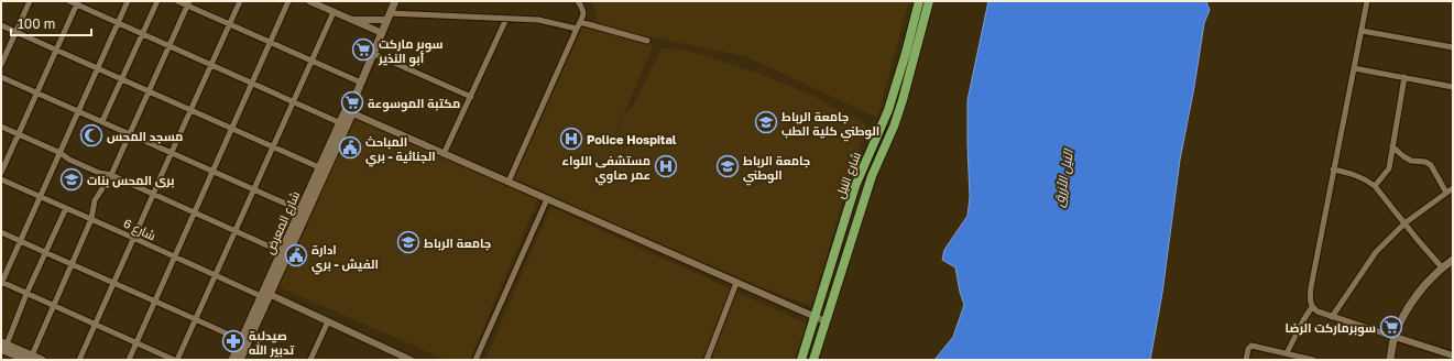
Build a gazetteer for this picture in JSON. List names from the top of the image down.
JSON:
{
  "streets": {
    "main road": ["شارع النيل", "شارع المعرض"],
    "street": ["شارع 6"]
  },
  "crossings": [
    ["شارع المعرض", "شارع 6"]
  ],
  "water": ["النيل الأزرق"],
  "places": {
    "supermarket": ["سوبر ماركت أبو النذير", "مكتبة الموسوعة", "سوبرماركت الرضا"],
    "school or university": [
      "جامعة الرباط الوطني كلية الطب",
      "جامعة الرباط الوطني",
      "برى المحس بنات",
      "جامعة الرباط"
    ],
    "mosque": ["مسجد المحس"],
    "hospital": ["Police Hospital", "مستشفى اللواء عمر صاوي"],
    "public building": ["المباحث الجنائية - بري", "ادارة الفيش - بري"],
    "pharmacy": ["صيدلية تدبير الله"]
  },
  "scale_bar": "100 m"
}
